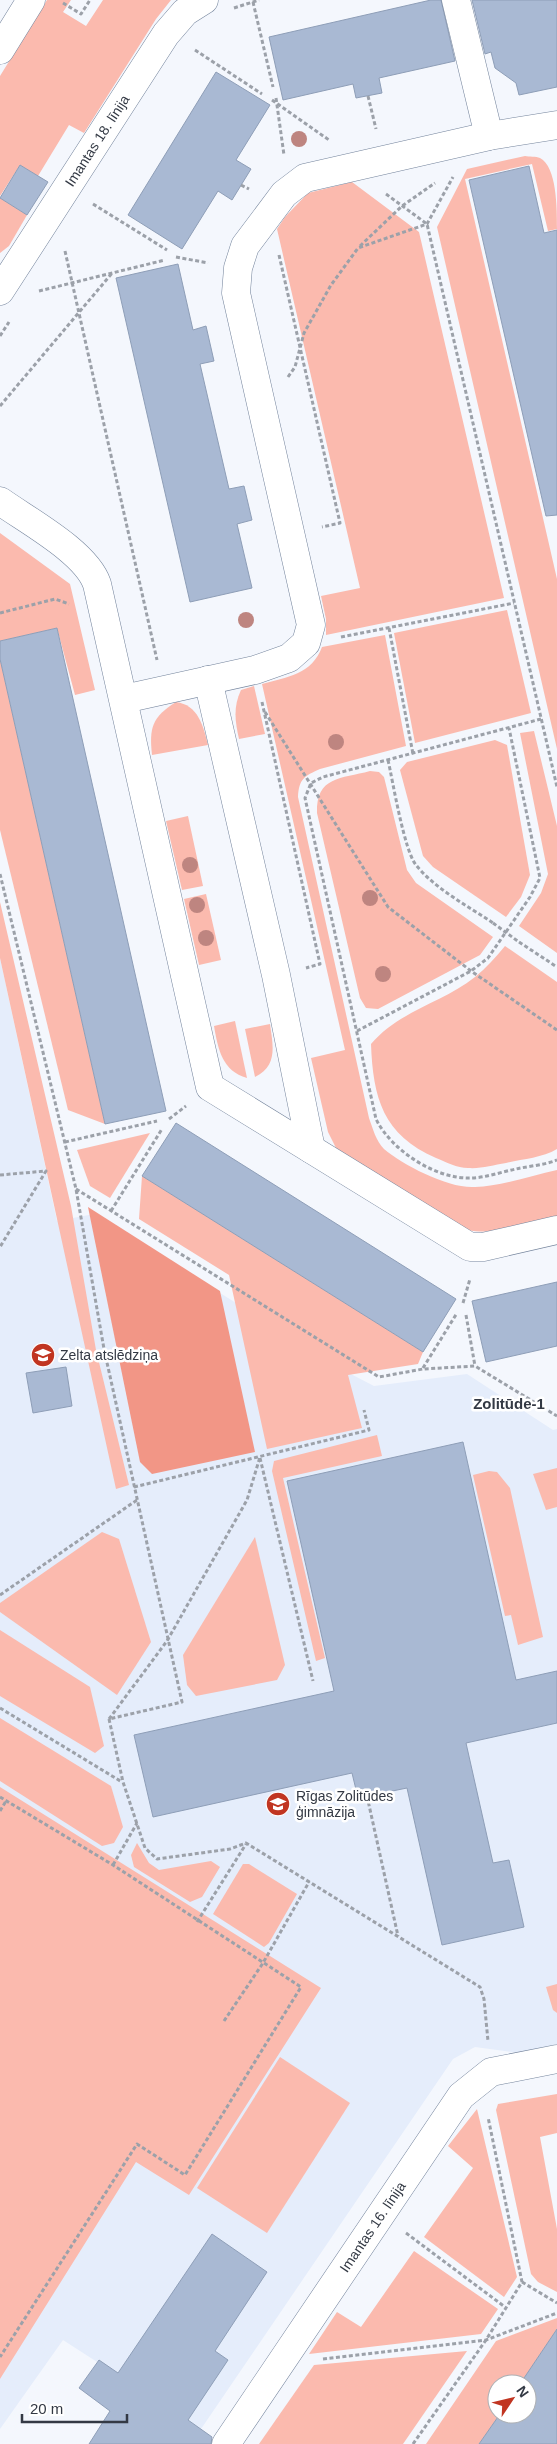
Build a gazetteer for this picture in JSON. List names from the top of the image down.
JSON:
{
  "streets": {
    "street": ["Imantas 18. līnija", "Imantas 16. līnija"]
  },
  "districts": ["Zolitūde-1"],
  "places": {
    "school or university": ["Zelta atslēdziņa", "Rīgas Zolitūdes ģimnāzija"]
  },
  "scale_bar": "20 m",
  "north": "top right"
}
